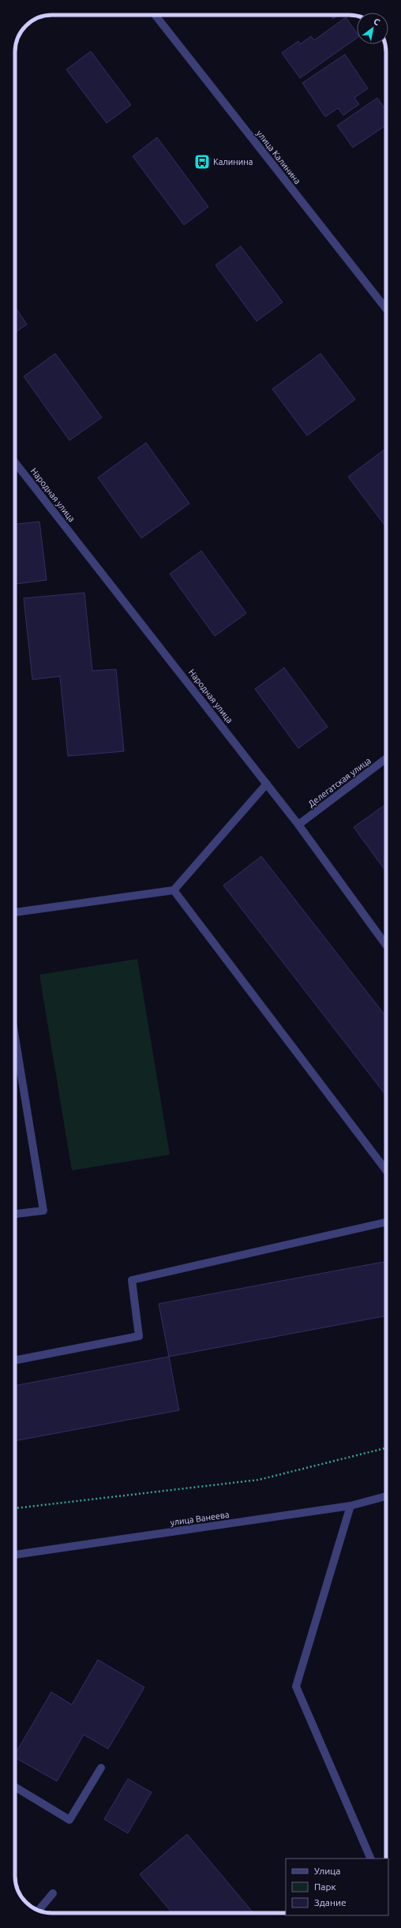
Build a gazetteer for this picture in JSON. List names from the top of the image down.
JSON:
{
  "streets": {
    "street": [
      "улица Калинина",
      "Народная улица",
      "Делегатская улица",
      "улица Ванеева"
    ]
  },
  "crossings": [
    ["Народная улица", "Делегатская улица"]
  ],
  "places": {
    "bus stop": ["Калинина"]
  },
  "legend": ["Улица", "Парк", "Здание"],
  "north": "top right"
}
